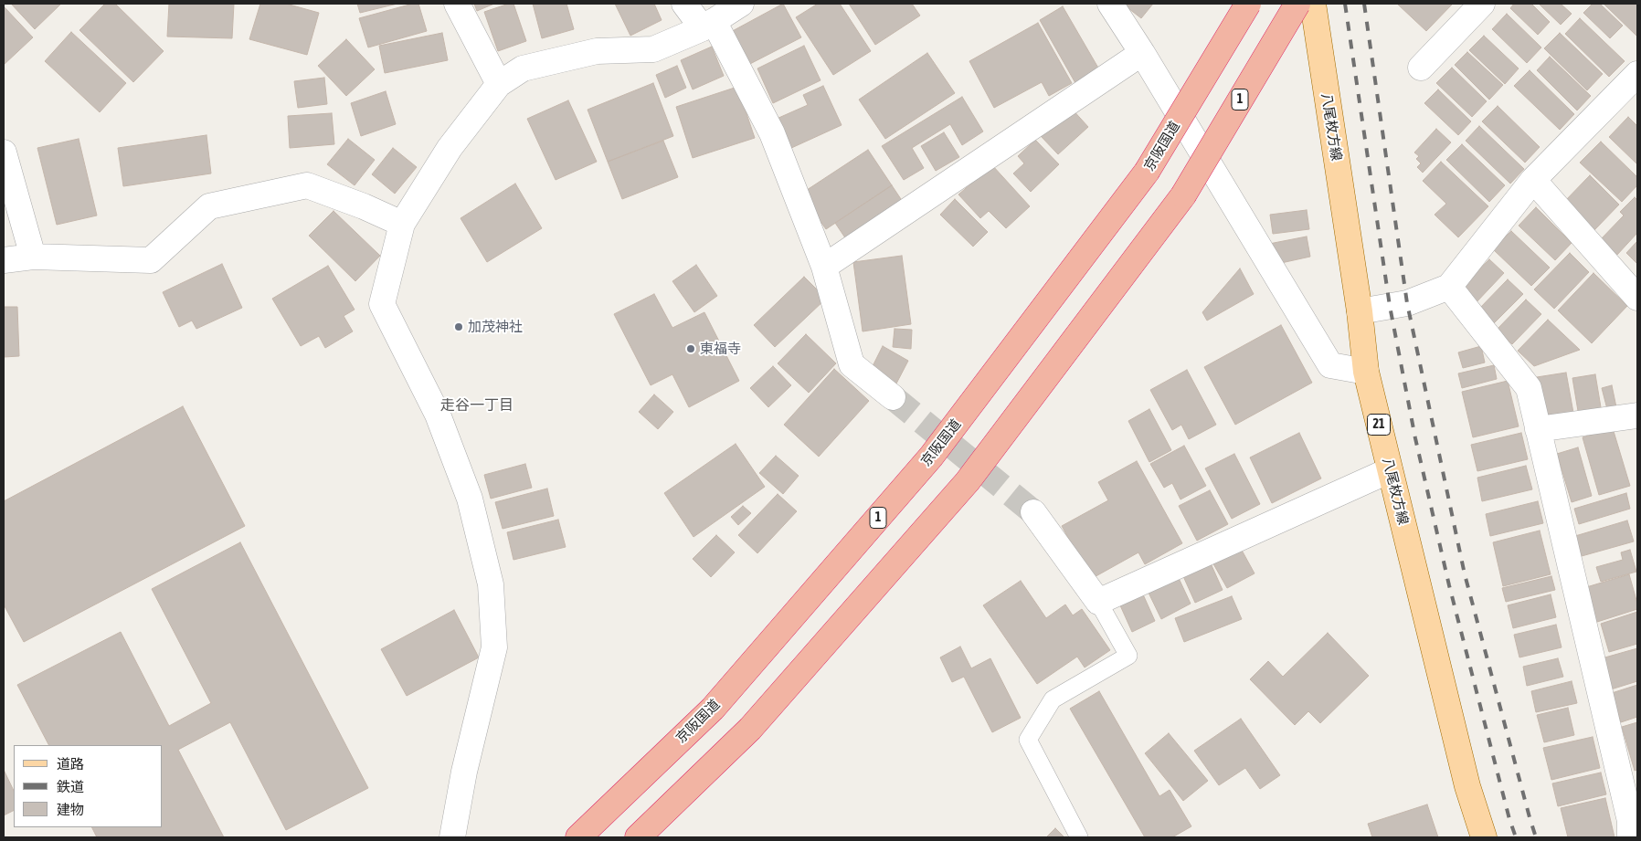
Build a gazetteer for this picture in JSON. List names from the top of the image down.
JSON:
{
  "streets": {
    "highway": ["1", "京阪国道"],
    "main road": ["八尾枚方線", "21"]
  },
  "districts": ["走谷一丁目"],
  "places": ["加茂神社", "東福寺"],
  "legend": ["道路", "鉄道", "建物"]
}
